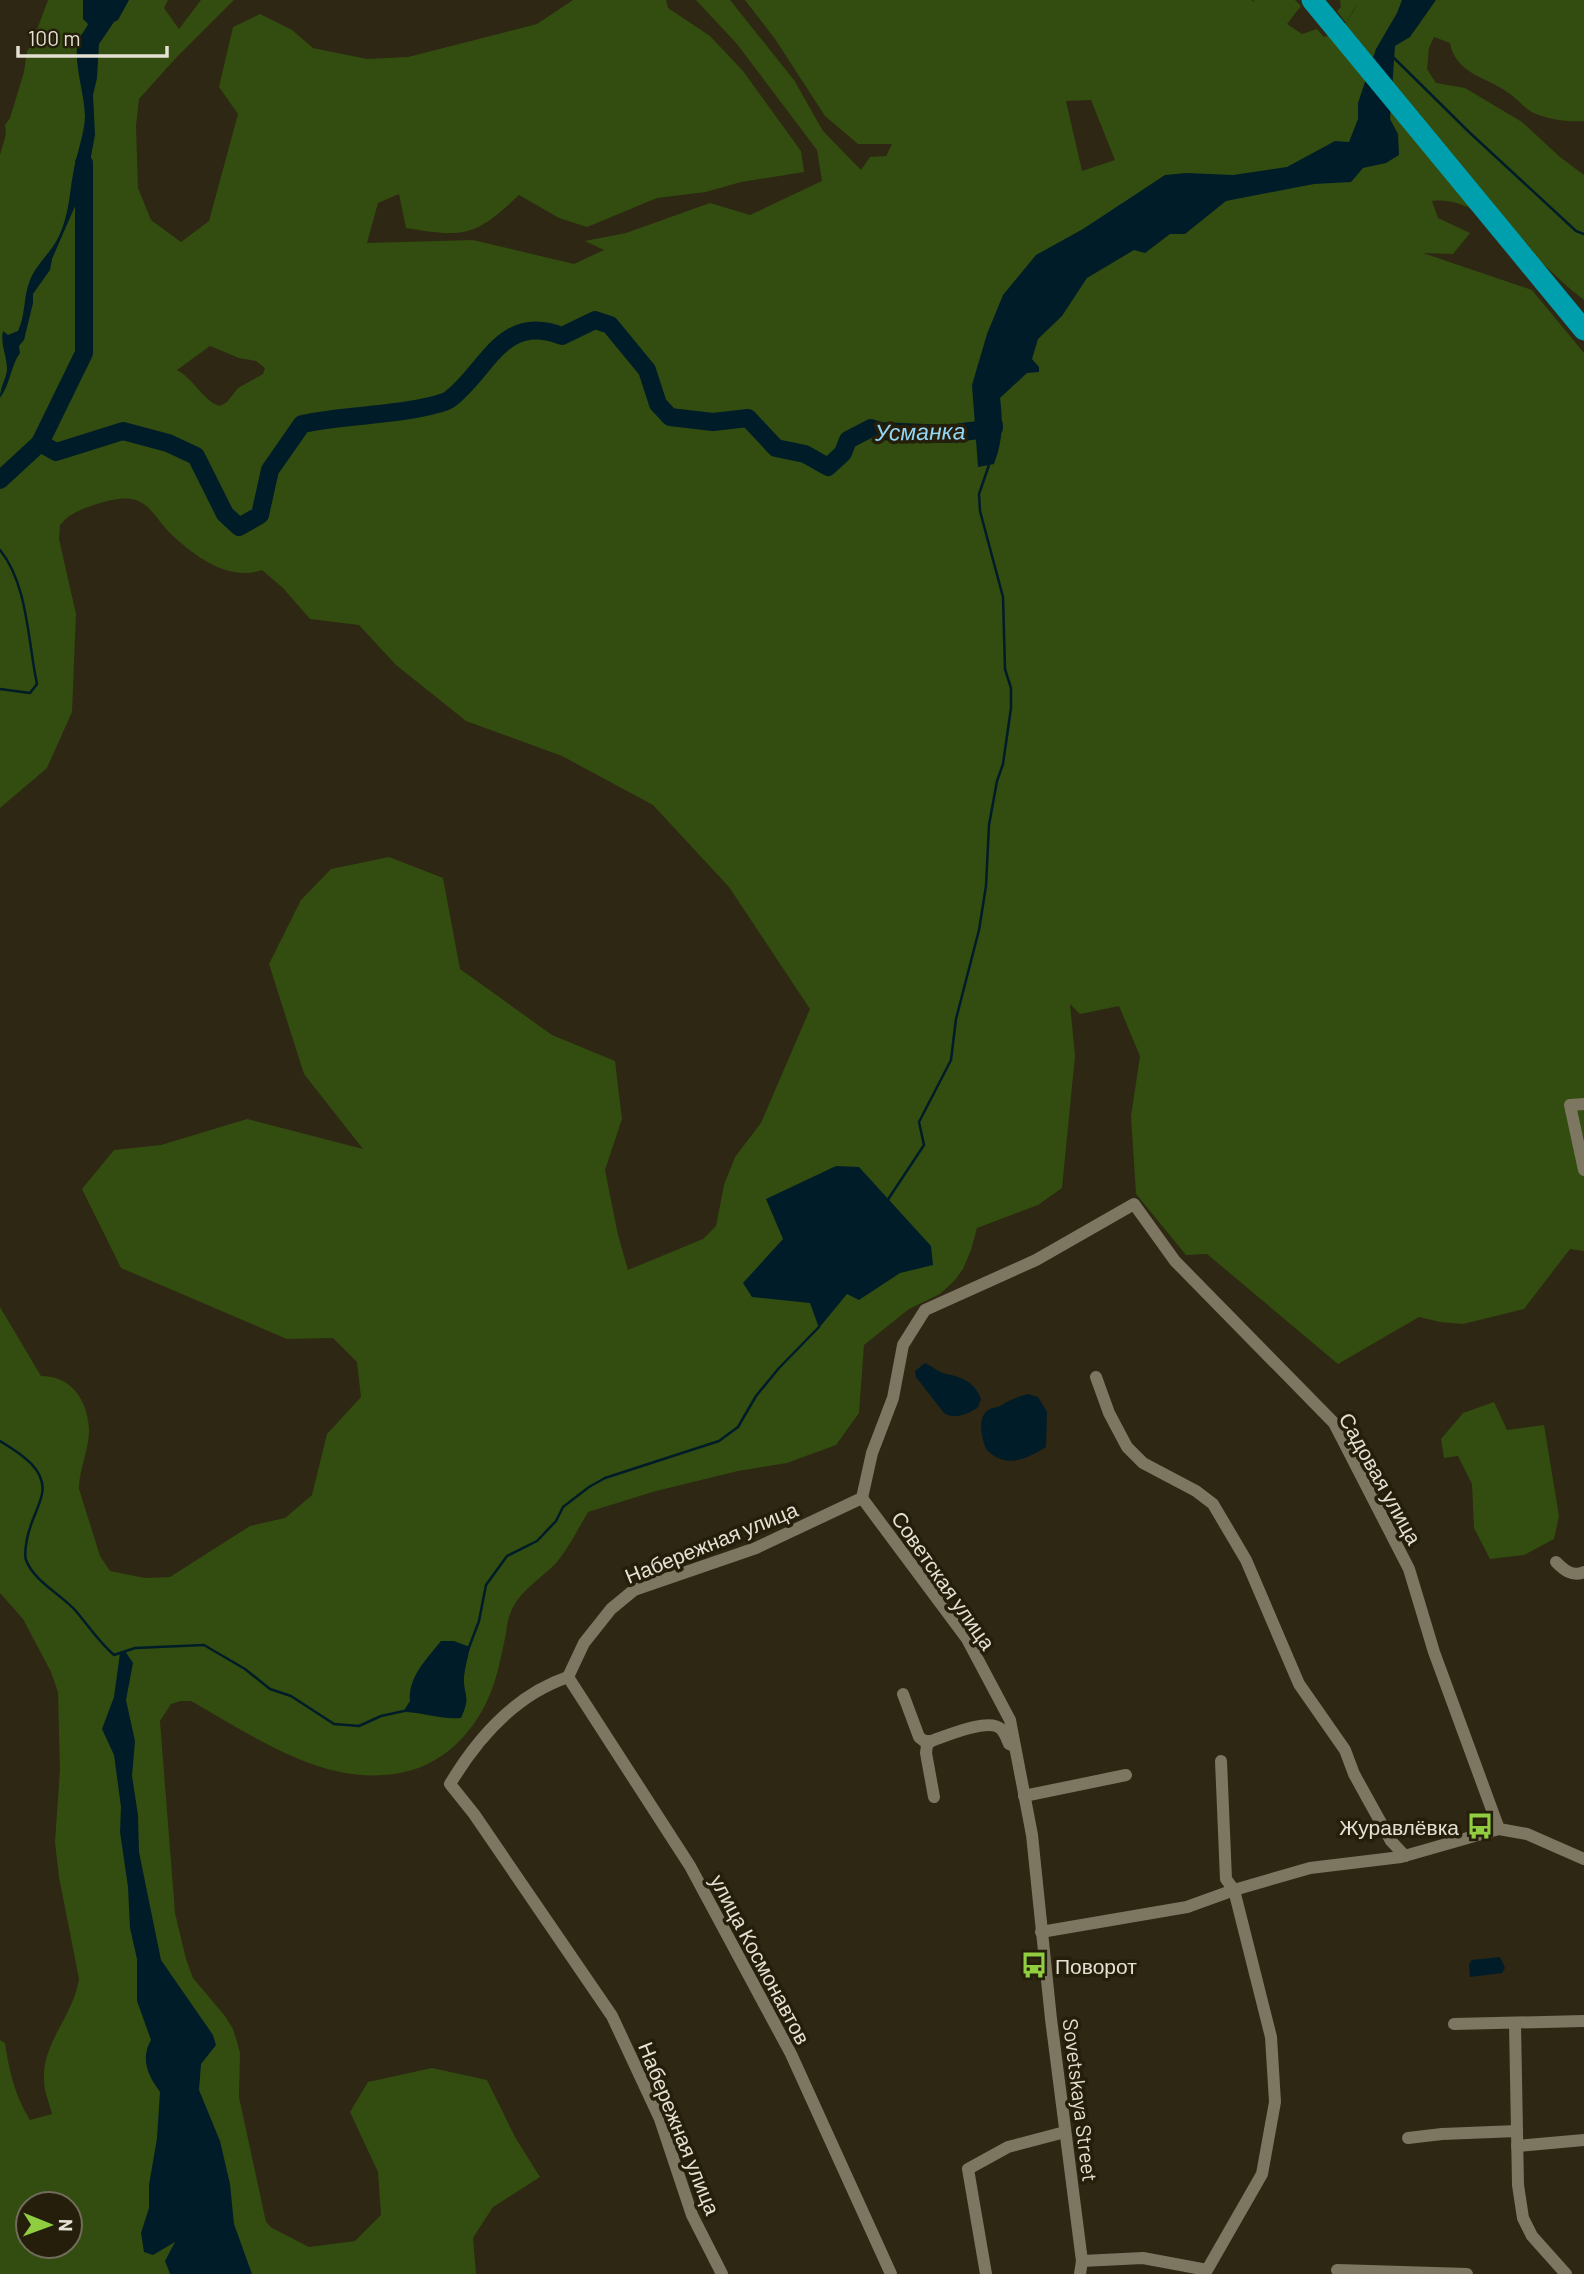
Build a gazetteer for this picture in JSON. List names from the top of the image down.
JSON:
{
  "streets": {
    "street": [
      "Садовая улица",
      "Набережная улица",
      "Советская улица",
      "улица Космонавтов",
      "Sovetskaya Street"
    ]
  },
  "crossings": [
    ["Садовая улица", "Набережная улица"],
    ["Садовая улица", "Советская улица"],
    ["Набережная улица", "Советская улица"],
    ["Набережная улица", "улица Космонавтов"],
    ["Советская улица", "Sovetskaya Street"]
  ],
  "water": ["Усманка"],
  "places": {
    "bus stop": ["Журавлёвка", "Поворот"]
  },
  "scale_bar": "100 m",
  "north": "right"
}
